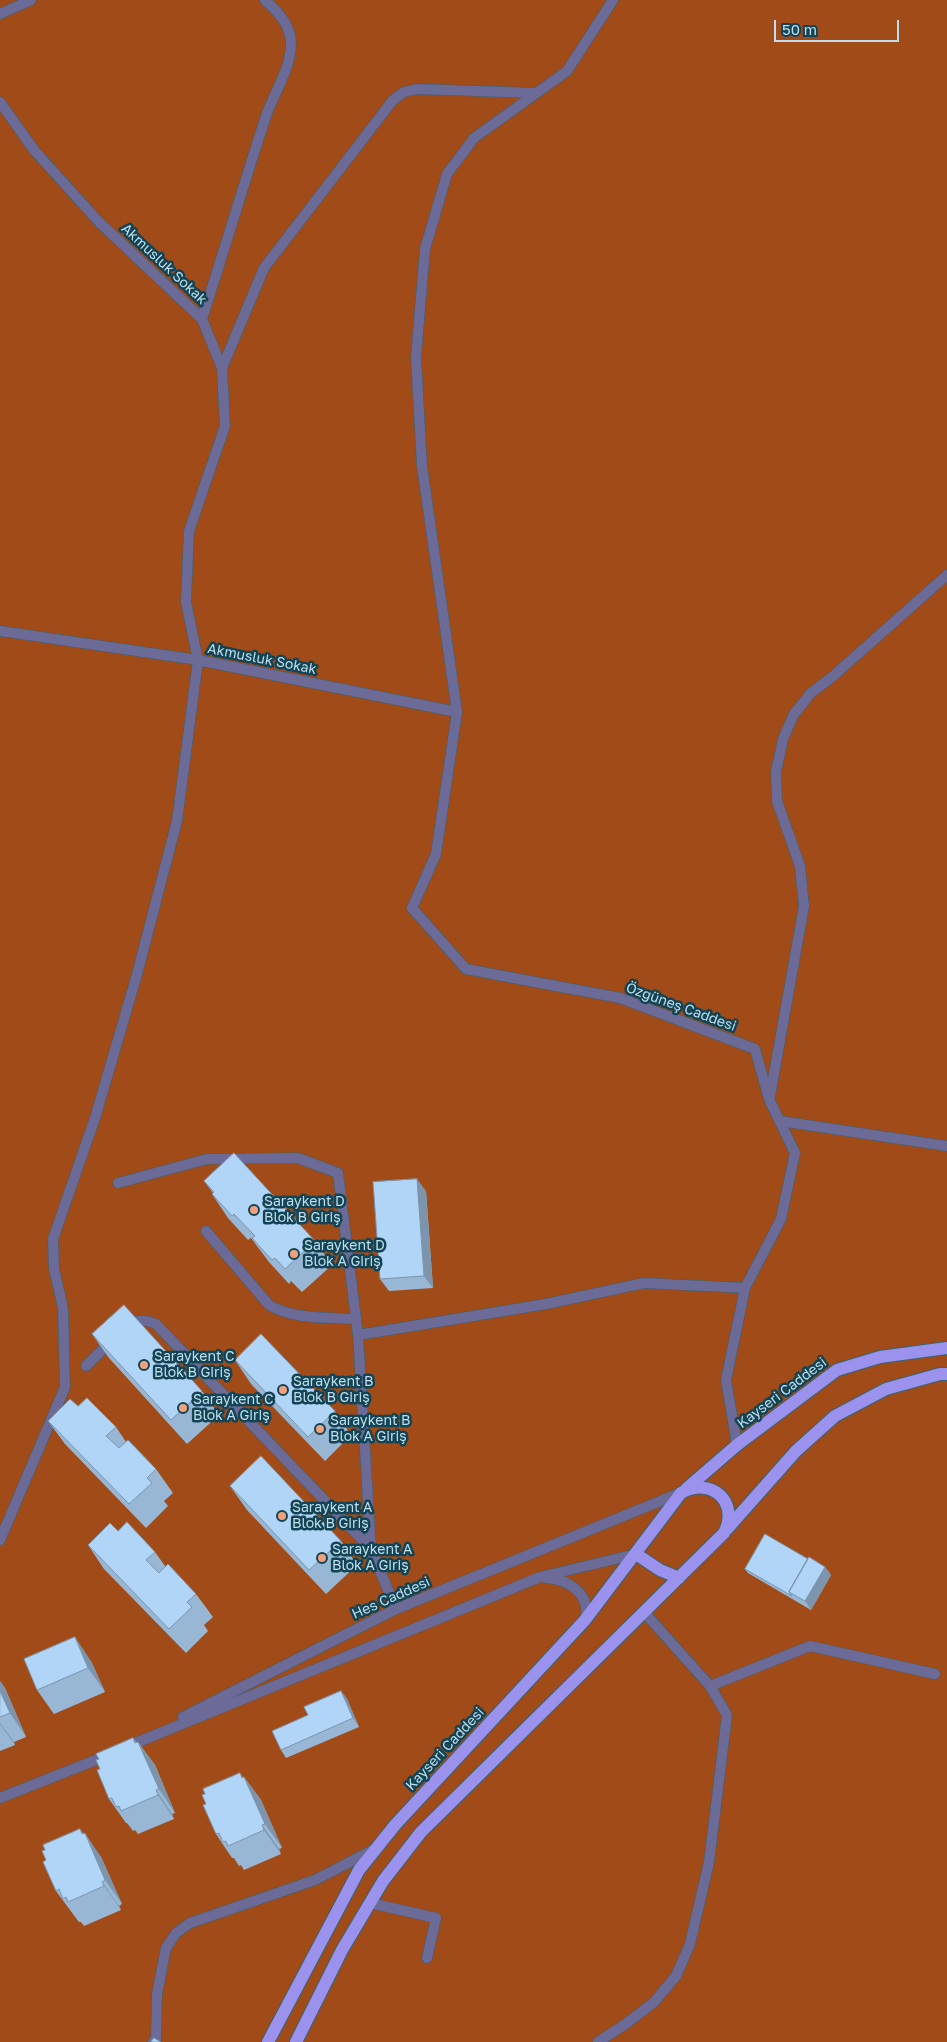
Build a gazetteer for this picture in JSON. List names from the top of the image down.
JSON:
{
  "streets": {
    "main road": ["Kayseri Caddesi"],
    "street": ["Akmusluk Sokak", "Özgüneş Caddesi", "Hes Caddesi"]
  },
  "crossings": [
    ["Akmusluk Sokak", "Özgüneş Caddesi"],
    ["Özgüneş Caddesi", "Kayseri Caddesi"],
    ["Kayseri Caddesi", "Hes Caddesi"]
  ],
  "places": [
    "Saraykent D Blok B Giriş",
    "Saraykent D Blok A Giriş",
    "Saraykent C Blok B Giriş",
    "Saraykent B Blok B Giriş",
    "Saraykent C Blok A Giriş",
    "Saraykent B Blok A Giriş",
    "Saraykent A Blok B Giriş",
    "Saraykent A Blok A Giriş"
  ],
  "scale_bar": "50 m"
}
